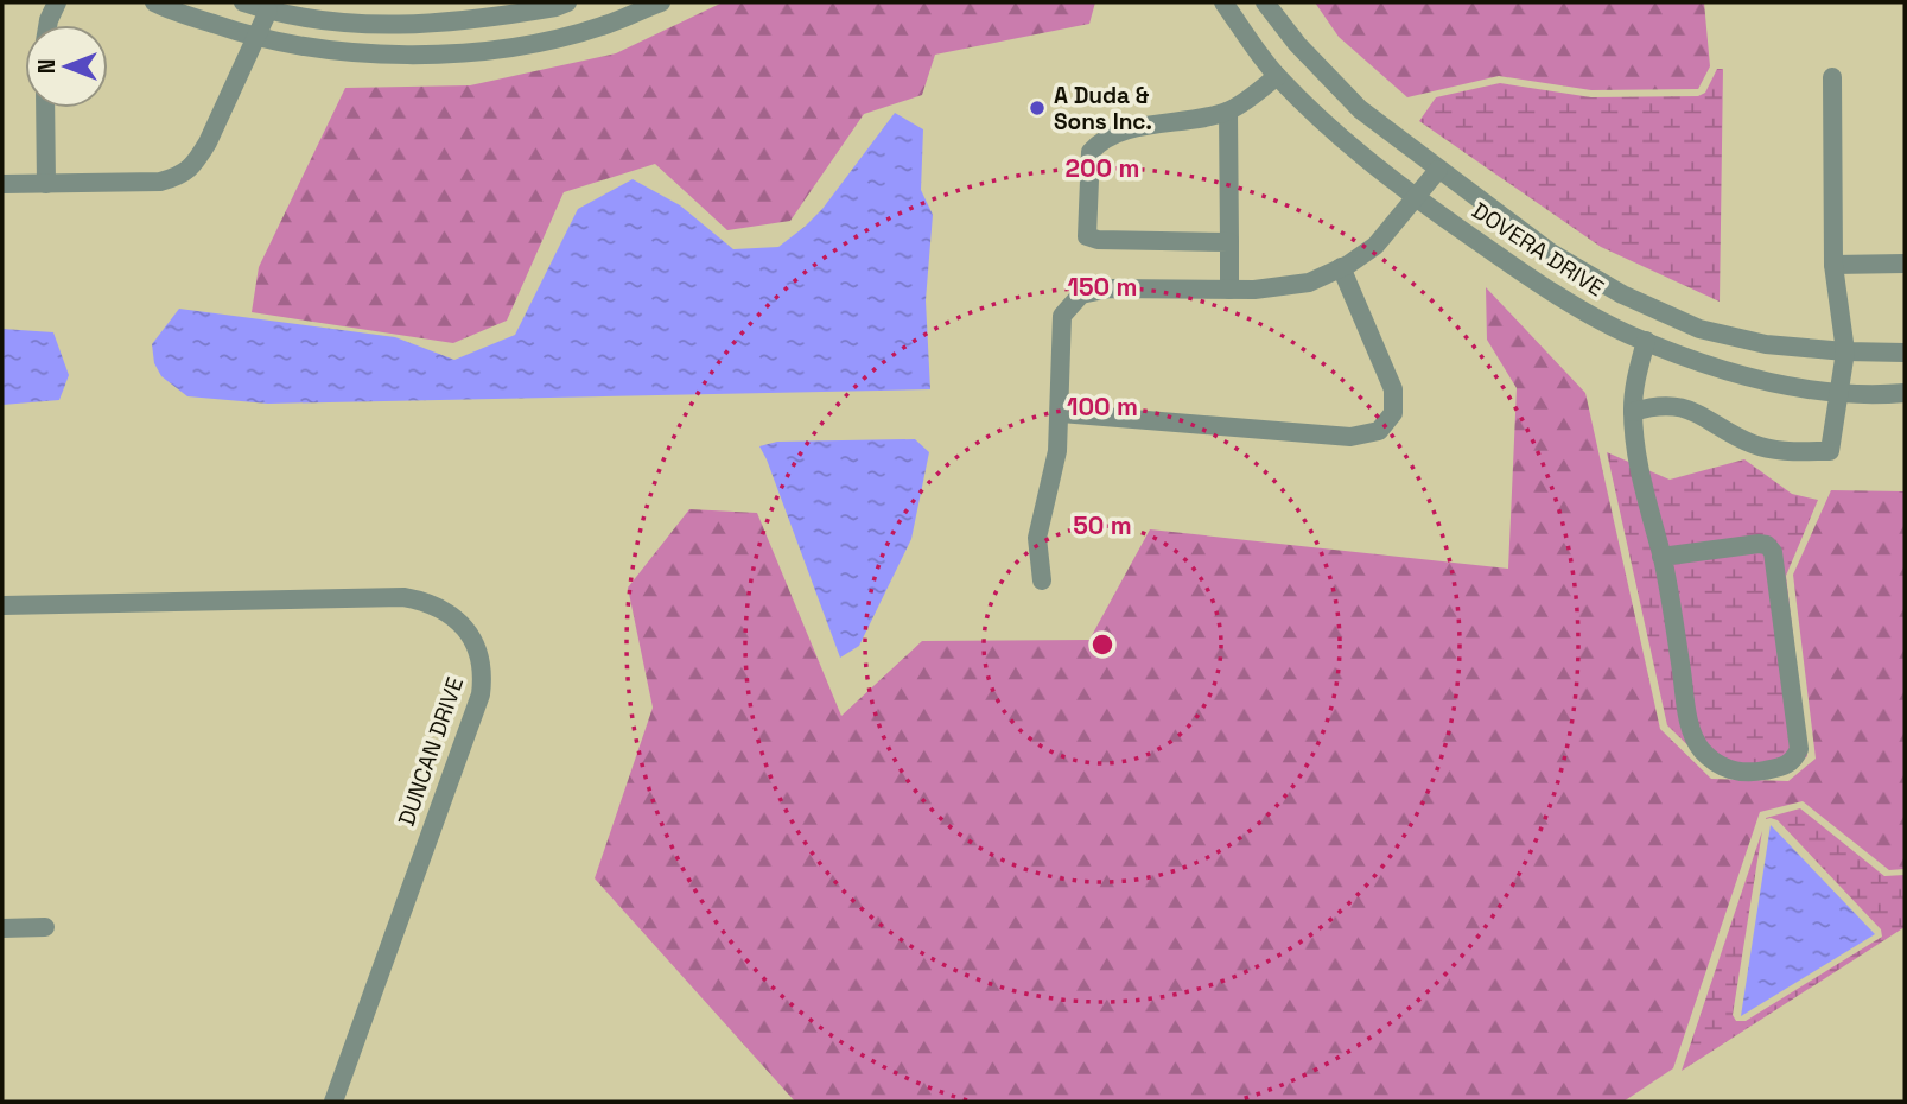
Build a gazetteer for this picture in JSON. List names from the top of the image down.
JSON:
{
  "streets": {
    "street": ["DOVERA DRIVE", "DUNCAN DRIVE"]
  },
  "places": ["A Duda & Sons Inc."],
  "north": "left",
  "rings": [
    "200 m",
    "150 m",
    "100 m",
    "50 m"
  ]
}
